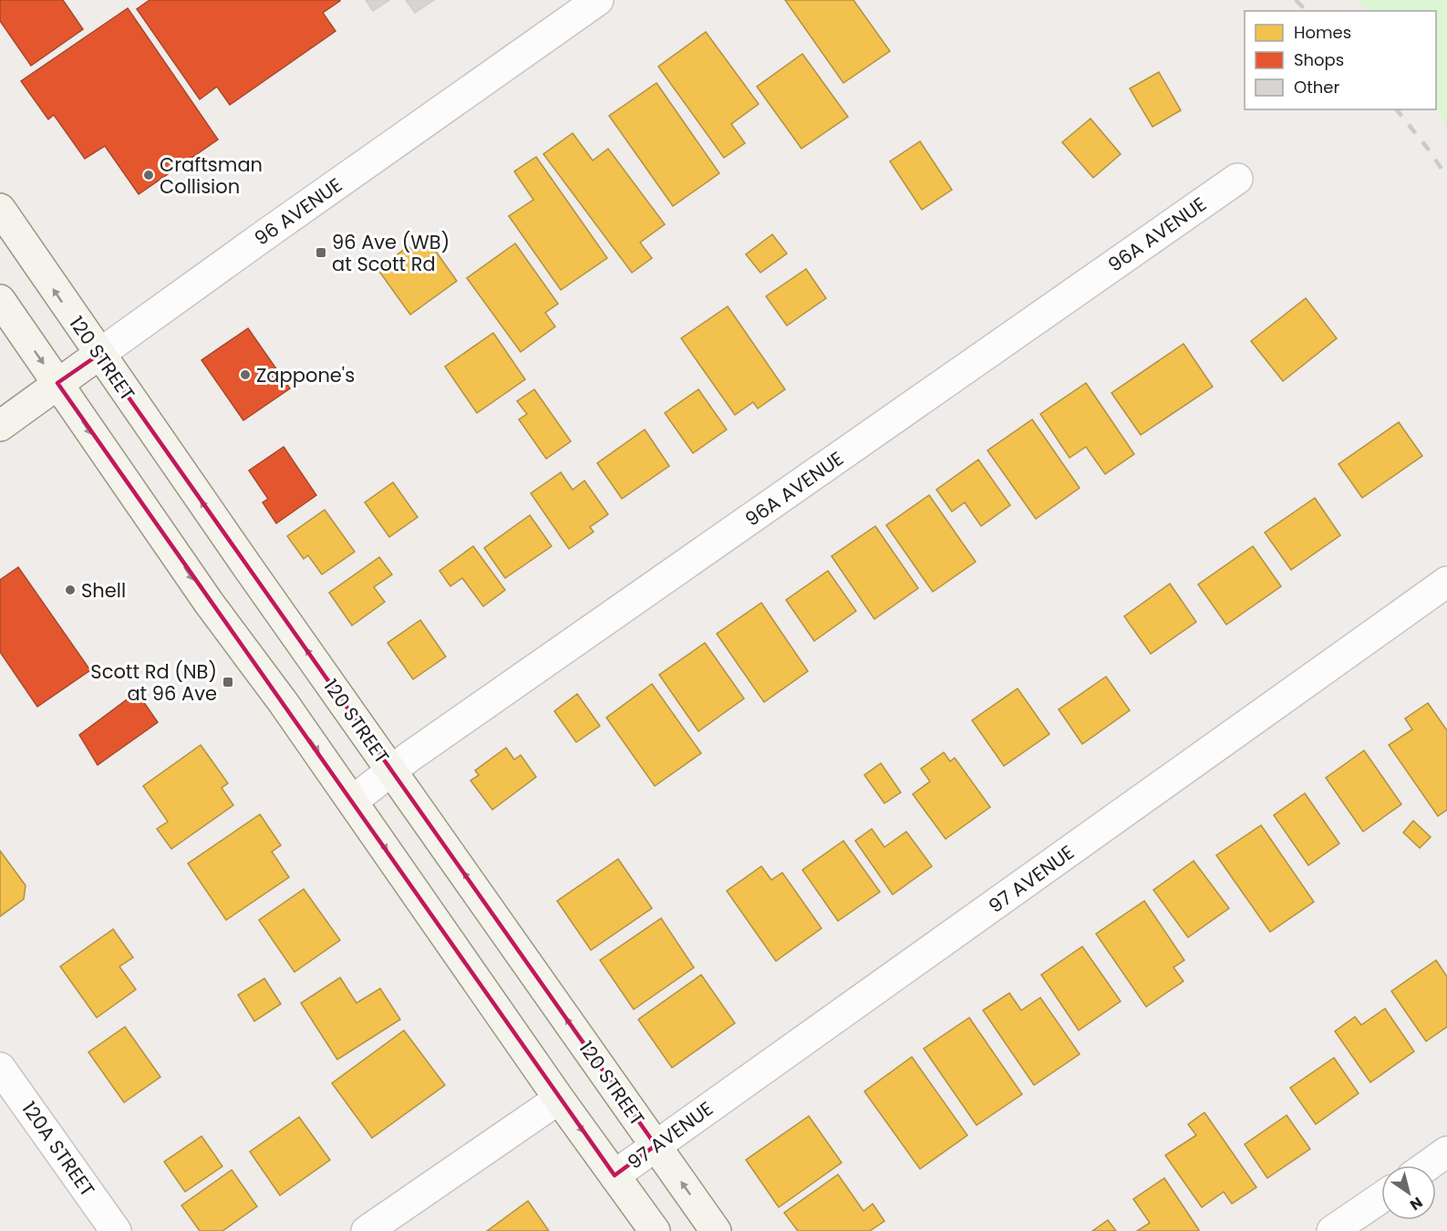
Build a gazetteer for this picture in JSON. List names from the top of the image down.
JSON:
{
  "streets": {
    "main road": ["96 AVENUE", "120 STREET"],
    "street": ["96A AVENUE", "97 AVENUE", "120A STREET"]
  },
  "crossings": [
    ["96 AVENUE", "120 STREET"],
    ["96A AVENUE", "120 STREET"],
    ["120 STREET", "97 AVENUE"]
  ],
  "places": {
    "other": ["Craftsman Collision", "Zappone's", "Shell"],
    "transit": ["96 Ave (WB) at Scott Rd", "Scott Rd (NB) at 96 Ave"]
  },
  "legend": ["Homes", "Shops", "Other"],
  "north": "bottom right"
}
